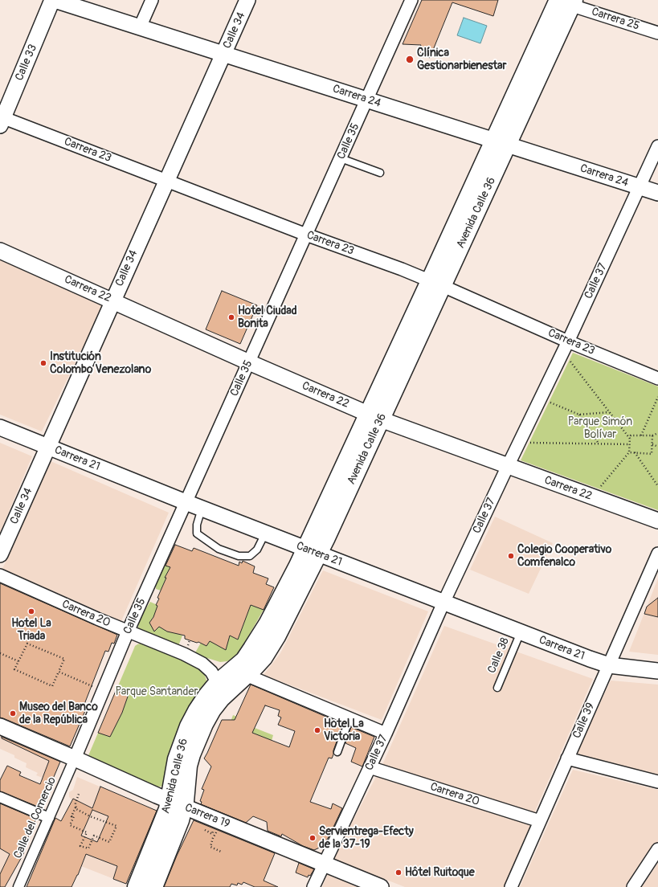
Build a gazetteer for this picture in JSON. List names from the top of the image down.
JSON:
{
  "streets": {
    "main road": ["Avenida Calle 36"],
    "street": [
      "Carrera 25",
      "Calle 34",
      "Calle 33",
      "Carrera 24",
      "Calle 35",
      "Carrera 23",
      "Calle 37",
      "Carrera 22",
      "Carrera 21",
      "Carrera 20",
      "Calle 39",
      "Carrera 19",
      "Calle del Comercio"
    ],
    "lane": ["Calle 38"]
  },
  "crossings": [
    ["Carrera 25", "Avenida Calle 36"],
    ["Calle 34", "Carrera 24"],
    ["Calle 34", "Carrera 23"],
    ["Calle 34", "Carrera 22"],
    ["Calle 34", "Carrera 21"],
    ["Calle 33", "Carrera 24"],
    ["Calle 33", "Carrera 23"],
    ["Carrera 24", "Calle 35"],
    ["Carrera 24", "Avenida Calle 36"],
    ["Carrera 24", "Calle 37"],
    ["Calle 35", "Carrera 23"],
    ["Calle 35", "Carrera 22"],
    ["Calle 35", "Carrera 21"],
    ["Calle 35", "Carrera 20"],
    ["Calle 35", "Carrera 19"],
    ["Calle 35", "Calle del Comercio"],
    ["Carrera 23", "Avenida Calle 36"],
    ["Carrera 23", "Calle 37"],
    ["Avenida Calle 36", "Carrera 22"],
    ["Avenida Calle 36", "Carrera 21"],
    ["Avenida Calle 36", "Carrera 20"],
    ["Avenida Calle 36", "Carrera 19"],
    ["Calle 37", "Carrera 22"],
    ["Calle 37", "Carrera 21"],
    ["Calle 37", "Carrera 20"],
    ["Calle 37", "Carrera 19"],
    ["Carrera 21", "Calle 38"],
    ["Carrera 21", "Calle 39"],
    ["Carrera 20", "Calle 39"],
    ["Carrera 19", "Calle del Comercio"]
  ],
  "parks": ["Parque Simón Bolívar", "Parque Santander"],
  "places": [
    "Clínica Gestionarbienestar",
    "Hotel Ciudad Bonita",
    "Institución Colombo Venezolano",
    "Colegio Cooperativo Comfenalco",
    "Hotel La Triada",
    "Museo del Banco de la República",
    "Hotel La Victoria",
    "Servientrega-Efecty de la 37-19",
    "Hôtel Ruitoque"
  ]
}
